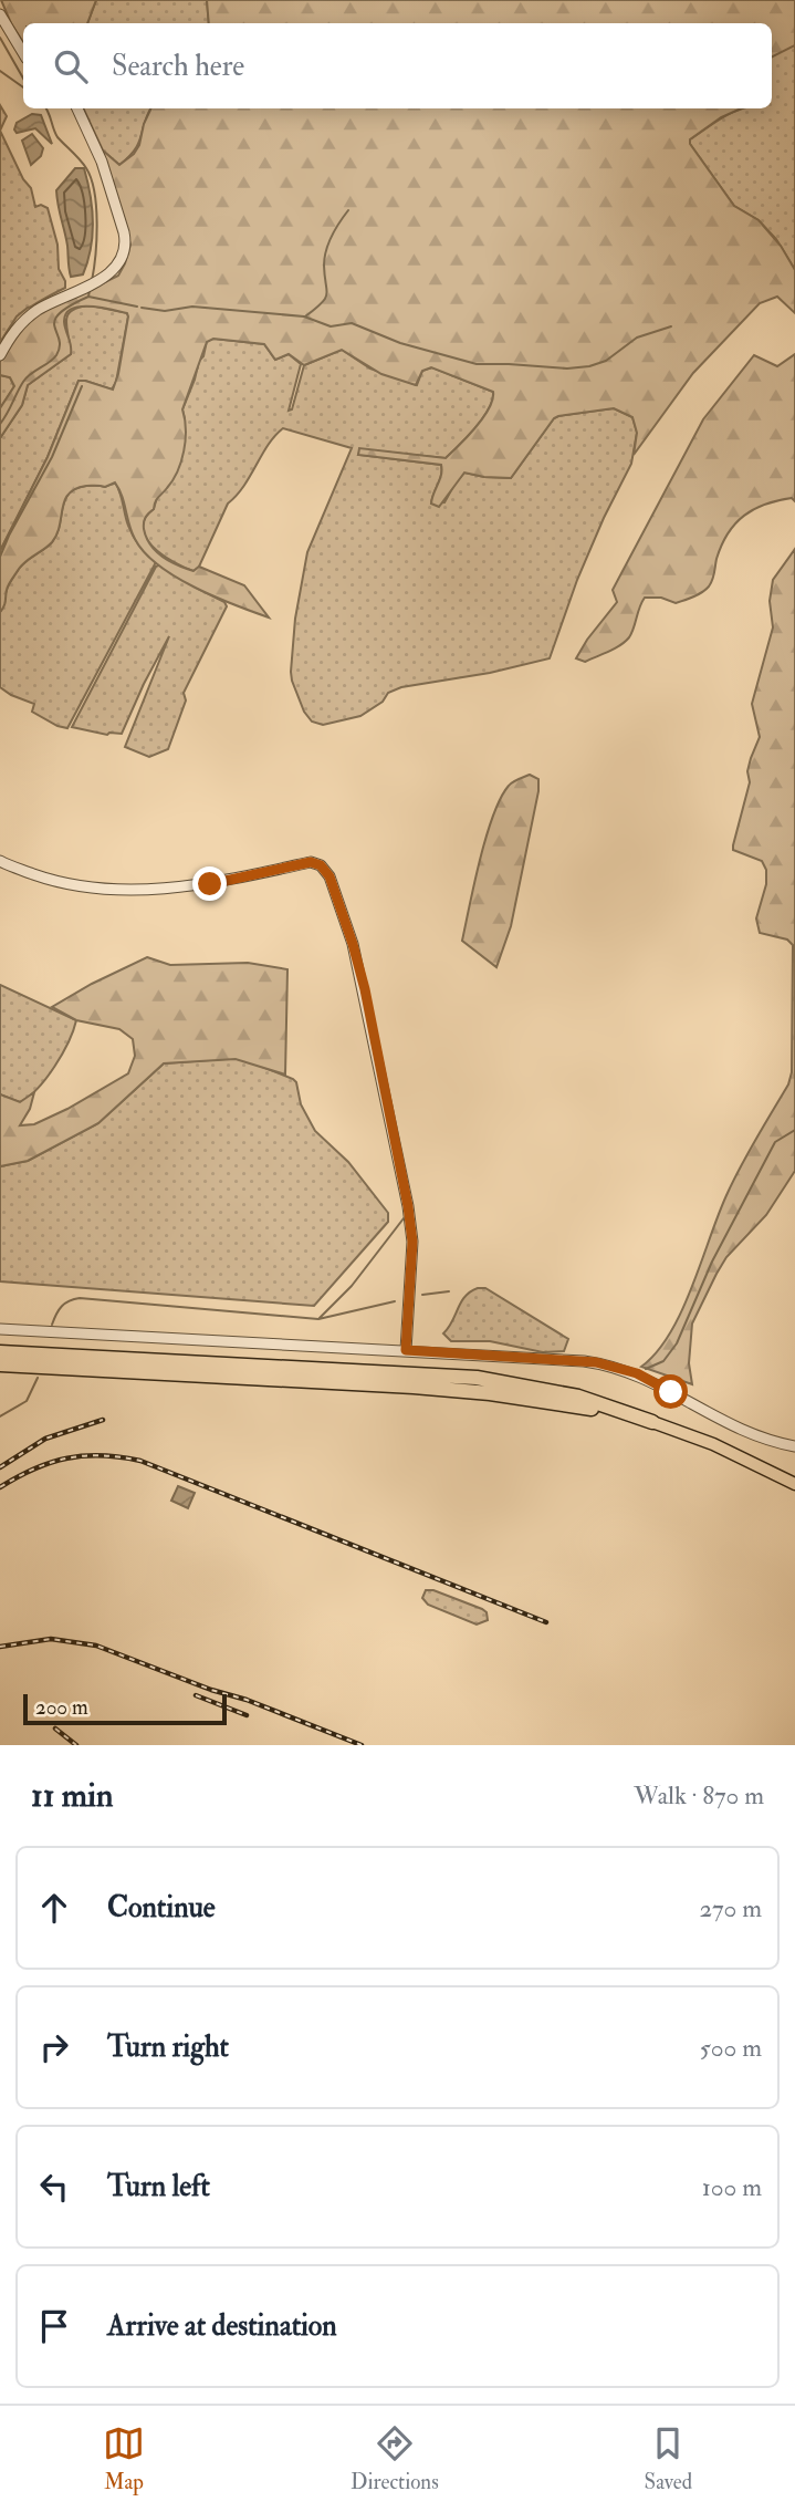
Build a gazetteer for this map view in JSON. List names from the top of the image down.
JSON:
{
  "scale_bar": "200 m",
  "page": {
    "search": "Search here",
    "scale": "200 m",
    "heading": ["11 min", "Walk · 870 m"],
    "list": [
      ["Continue", "270 m"],
      ["Turn right", "500 m"],
      ["Turn left", "100 m"],
      "Arrive at destination"
    ],
    "nav": ["Map", "Directions", "Saved"]
  }
}
